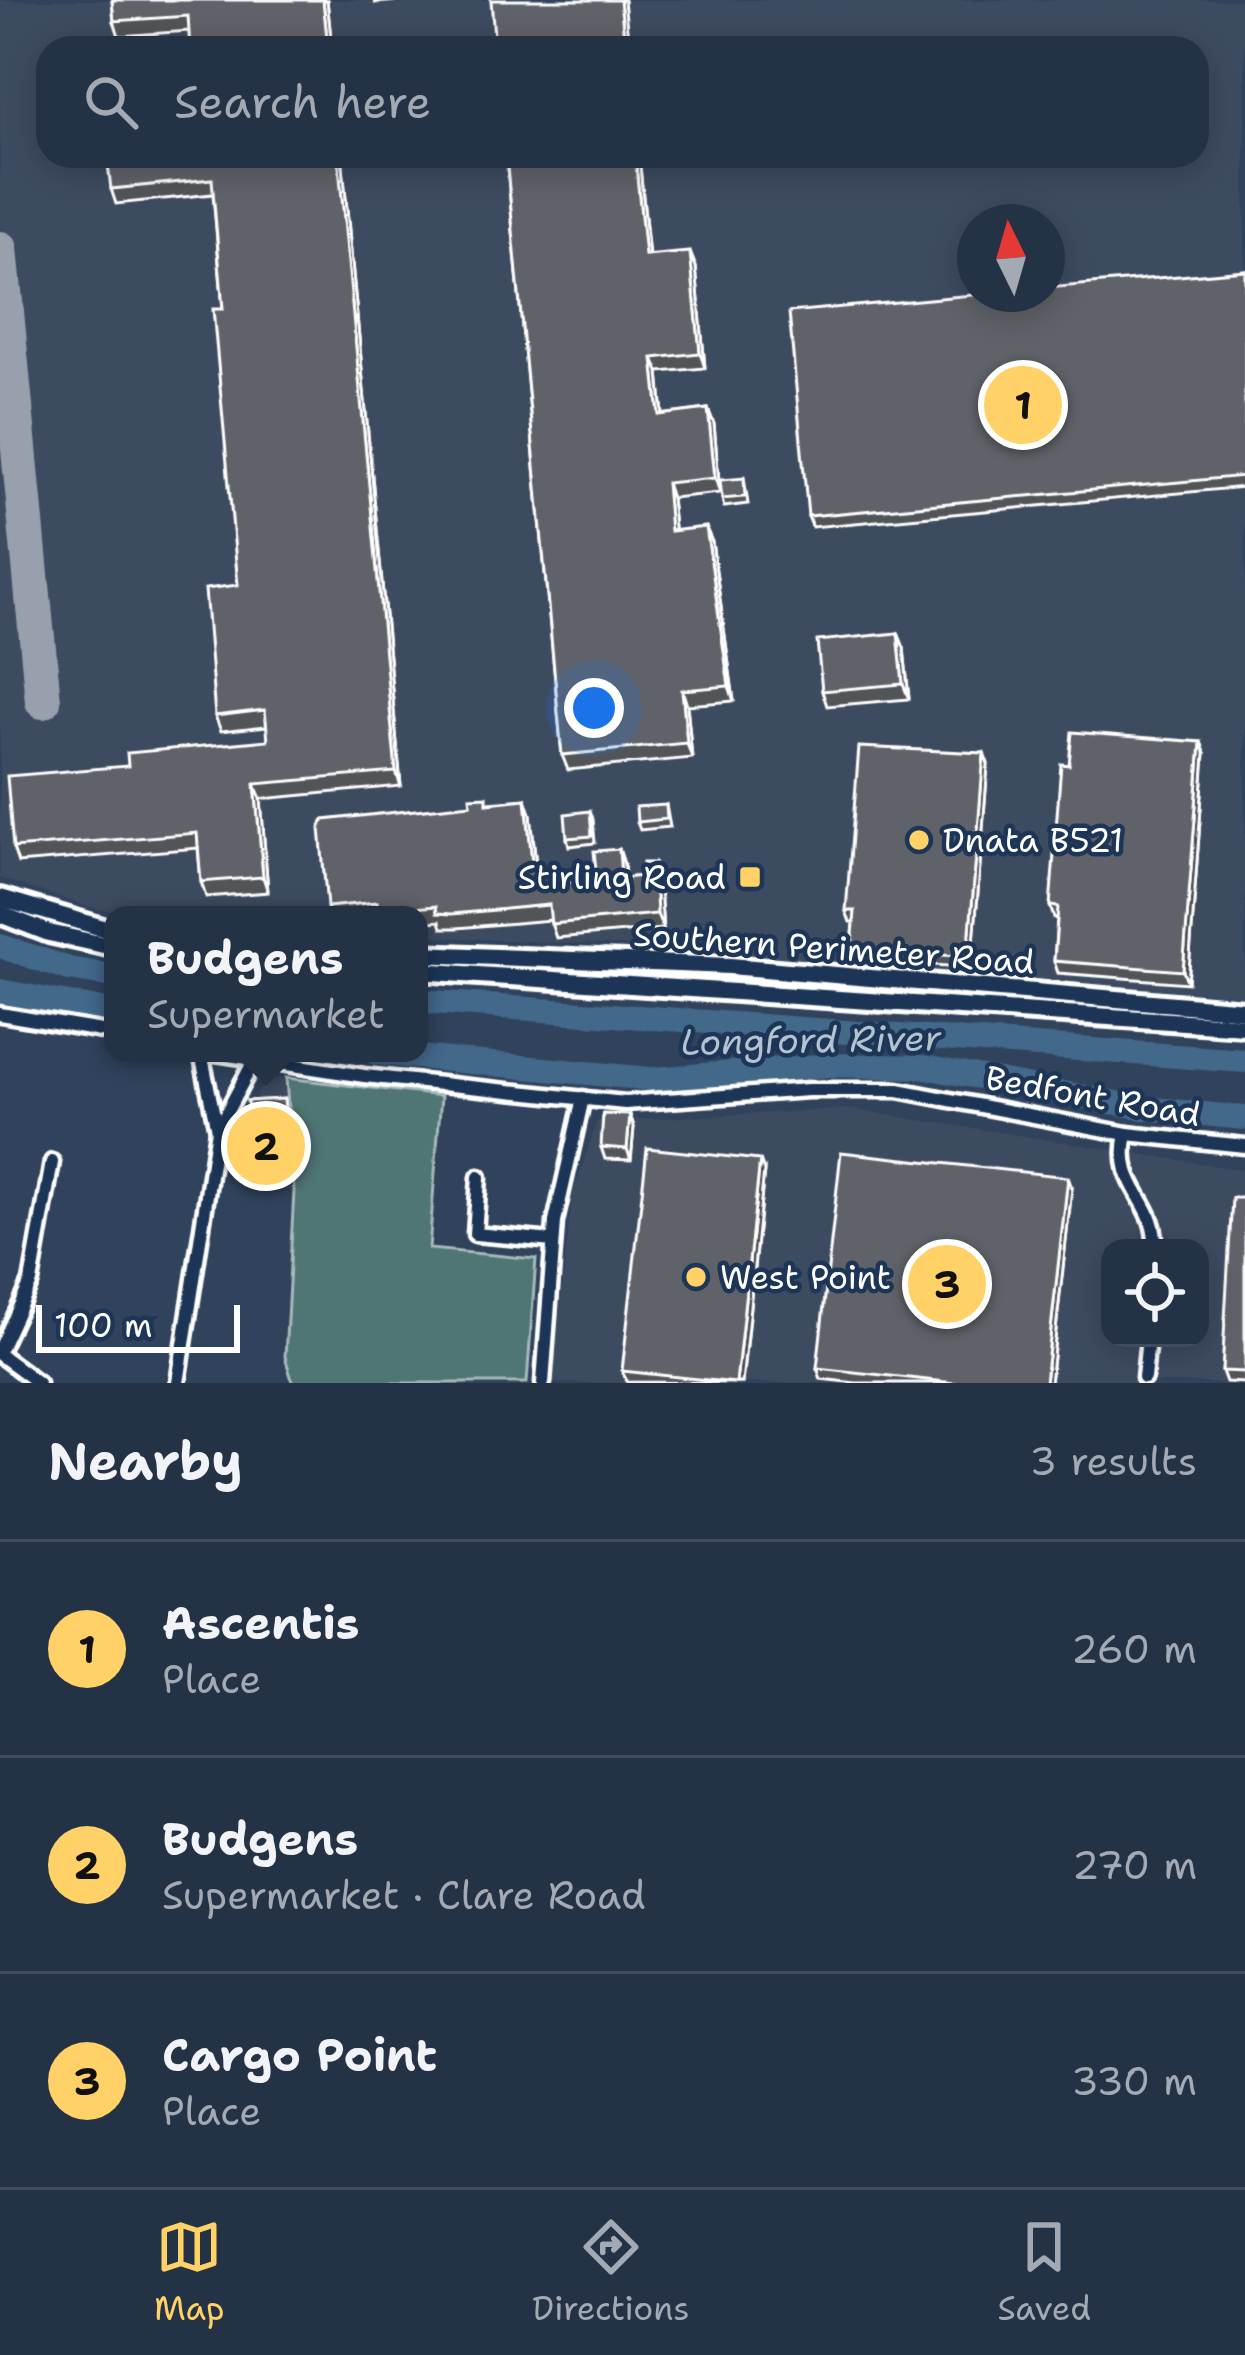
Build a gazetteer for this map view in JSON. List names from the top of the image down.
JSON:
{
  "streets": {
    "street": ["Southern Perimeter Road", "Bedfont Road"]
  },
  "water": ["Longford River"],
  "places": {
    "other": ["Dnata B521", "West Point"],
    "transit": ["Stirling Road"]
  },
  "scale_bar": "100 m",
  "north": "top",
  "page": {
    "search": "Search here",
    "pins": ["1", "2", "3"],
    "popup": ["Budgens", "Supermarket"],
    "scale": "100 m",
    "heading": ["Nearby", "3 results"],
    "list": [
      {
        "mark": "1",
        "name": "Ascentis",
        "note": "Place",
        "value": "260 m"
      },
      {
        "mark": "2",
        "name": "Budgens",
        "note": "Supermarket · Clare Road",
        "value": "270 m"
      },
      {
        "mark": "3",
        "name": "Cargo Point",
        "note": "Place",
        "value": "330 m"
      }
    ],
    "nav": ["Map", "Directions", "Saved"]
  }
}
